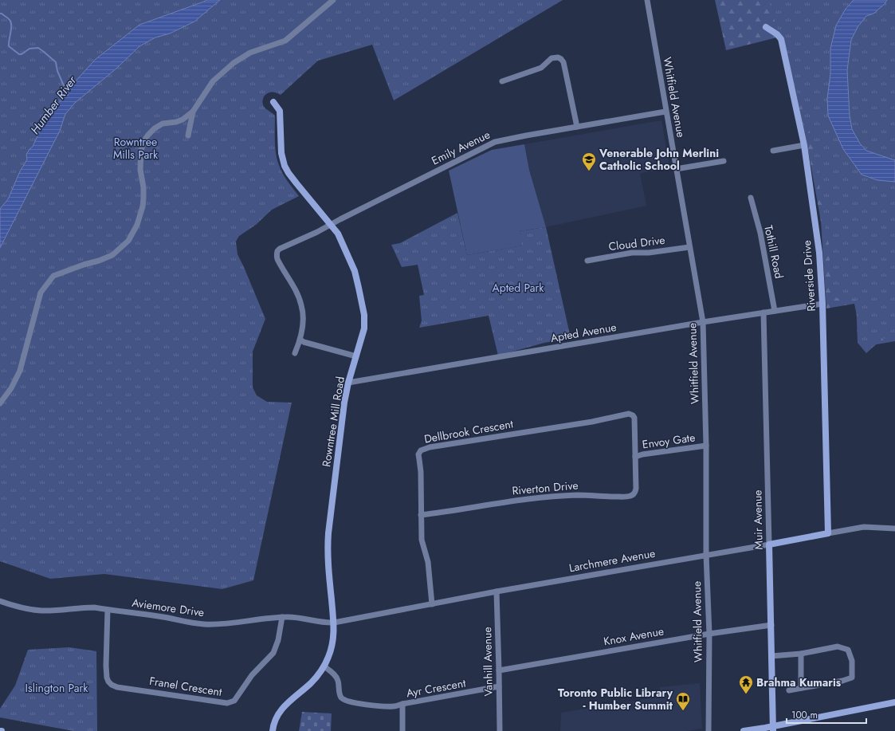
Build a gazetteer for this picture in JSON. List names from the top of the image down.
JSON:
{
  "streets": {
    "street": [
      "Whitfield Avenue",
      "Emily Avenue",
      "Cloud Drive",
      "Tothill Road",
      "Riverside Drive",
      "Apted Avenue",
      "Rowntree Mill Road",
      "Dellbrook Crescent",
      "Envoy Gate",
      "Riverton Drive",
      "Muir Avenue",
      "Larchmere Avenue",
      "Aviemore Drive",
      "Knox Avenue",
      "Vanhill Avenue",
      "Franel Crescent",
      "Ayr Crescent"
    ]
  },
  "crossings": [
    ["Whitfield Avenue", "Emily Avenue"],
    ["Whitfield Avenue", "Cloud Drive"],
    ["Whitfield Avenue", "Apted Avenue"],
    ["Whitfield Avenue", "Envoy Gate"],
    ["Whitfield Avenue", "Larchmere Avenue"],
    ["Whitfield Avenue", "Knox Avenue"],
    ["Emily Avenue", "Rowntree Mill Road"],
    ["Tothill Road", "Apted Avenue"],
    ["Riverside Drive", "Apted Avenue"],
    ["Riverside Drive", "Larchmere Avenue"],
    ["Apted Avenue", "Rowntree Mill Road"],
    ["Apted Avenue", "Muir Avenue"],
    ["Rowntree Mill Road", "Larchmere Avenue"],
    ["Rowntree Mill Road", "Aviemore Drive"],
    ["Dellbrook Crescent", "Envoy Gate"],
    ["Dellbrook Crescent", "Riverton Drive"],
    ["Dellbrook Crescent", "Larchmere Avenue"],
    ["Envoy Gate", "Riverton Drive"],
    ["Muir Avenue", "Larchmere Avenue"],
    ["Muir Avenue", "Knox Avenue"],
    ["Larchmere Avenue", "Aviemore Drive"],
    ["Larchmere Avenue", "Vanhill Avenue"],
    ["Aviemore Drive", "Franel Crescent"],
    ["Knox Avenue", "Vanhill Avenue"],
    ["Vanhill Avenue", "Ayr Crescent"]
  ],
  "water": ["Humber River"],
  "parks": ["Rowntree Mills Park", "Apted Park", "Islington Park"],
  "places": {
    "school or university": ["Venerable John Merlini Catholic School"],
    "temple": ["Brahma Kumaris"],
    "library": ["Toronto Public Library - Humber Summit"]
  },
  "scale_bar": "100 m"
}
